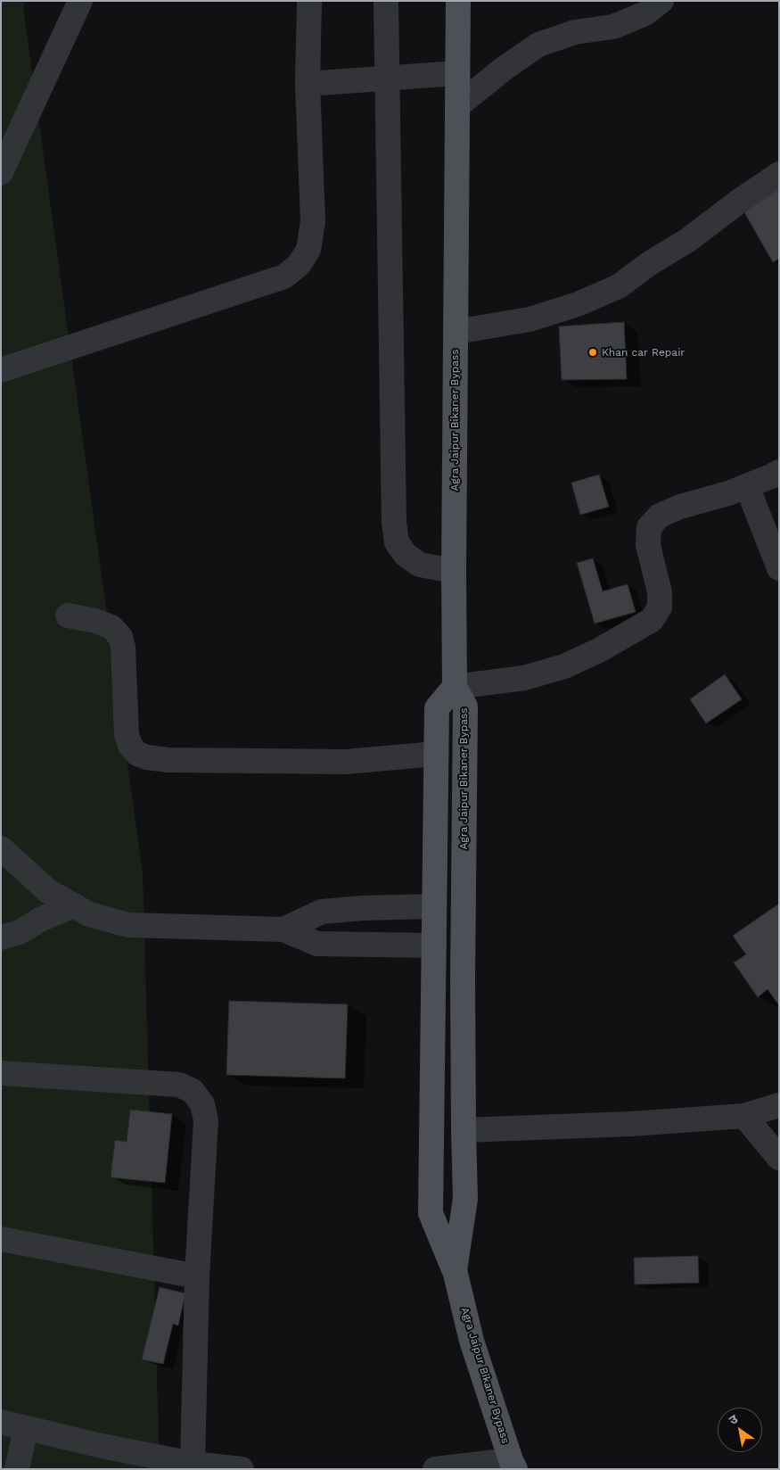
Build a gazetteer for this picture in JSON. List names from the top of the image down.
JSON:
{
  "streets": {
    "main road": ["Agra Jaipur Bikaner Bypass"]
  },
  "places": ["Khan car Repair"],
  "north": "top left"
}
